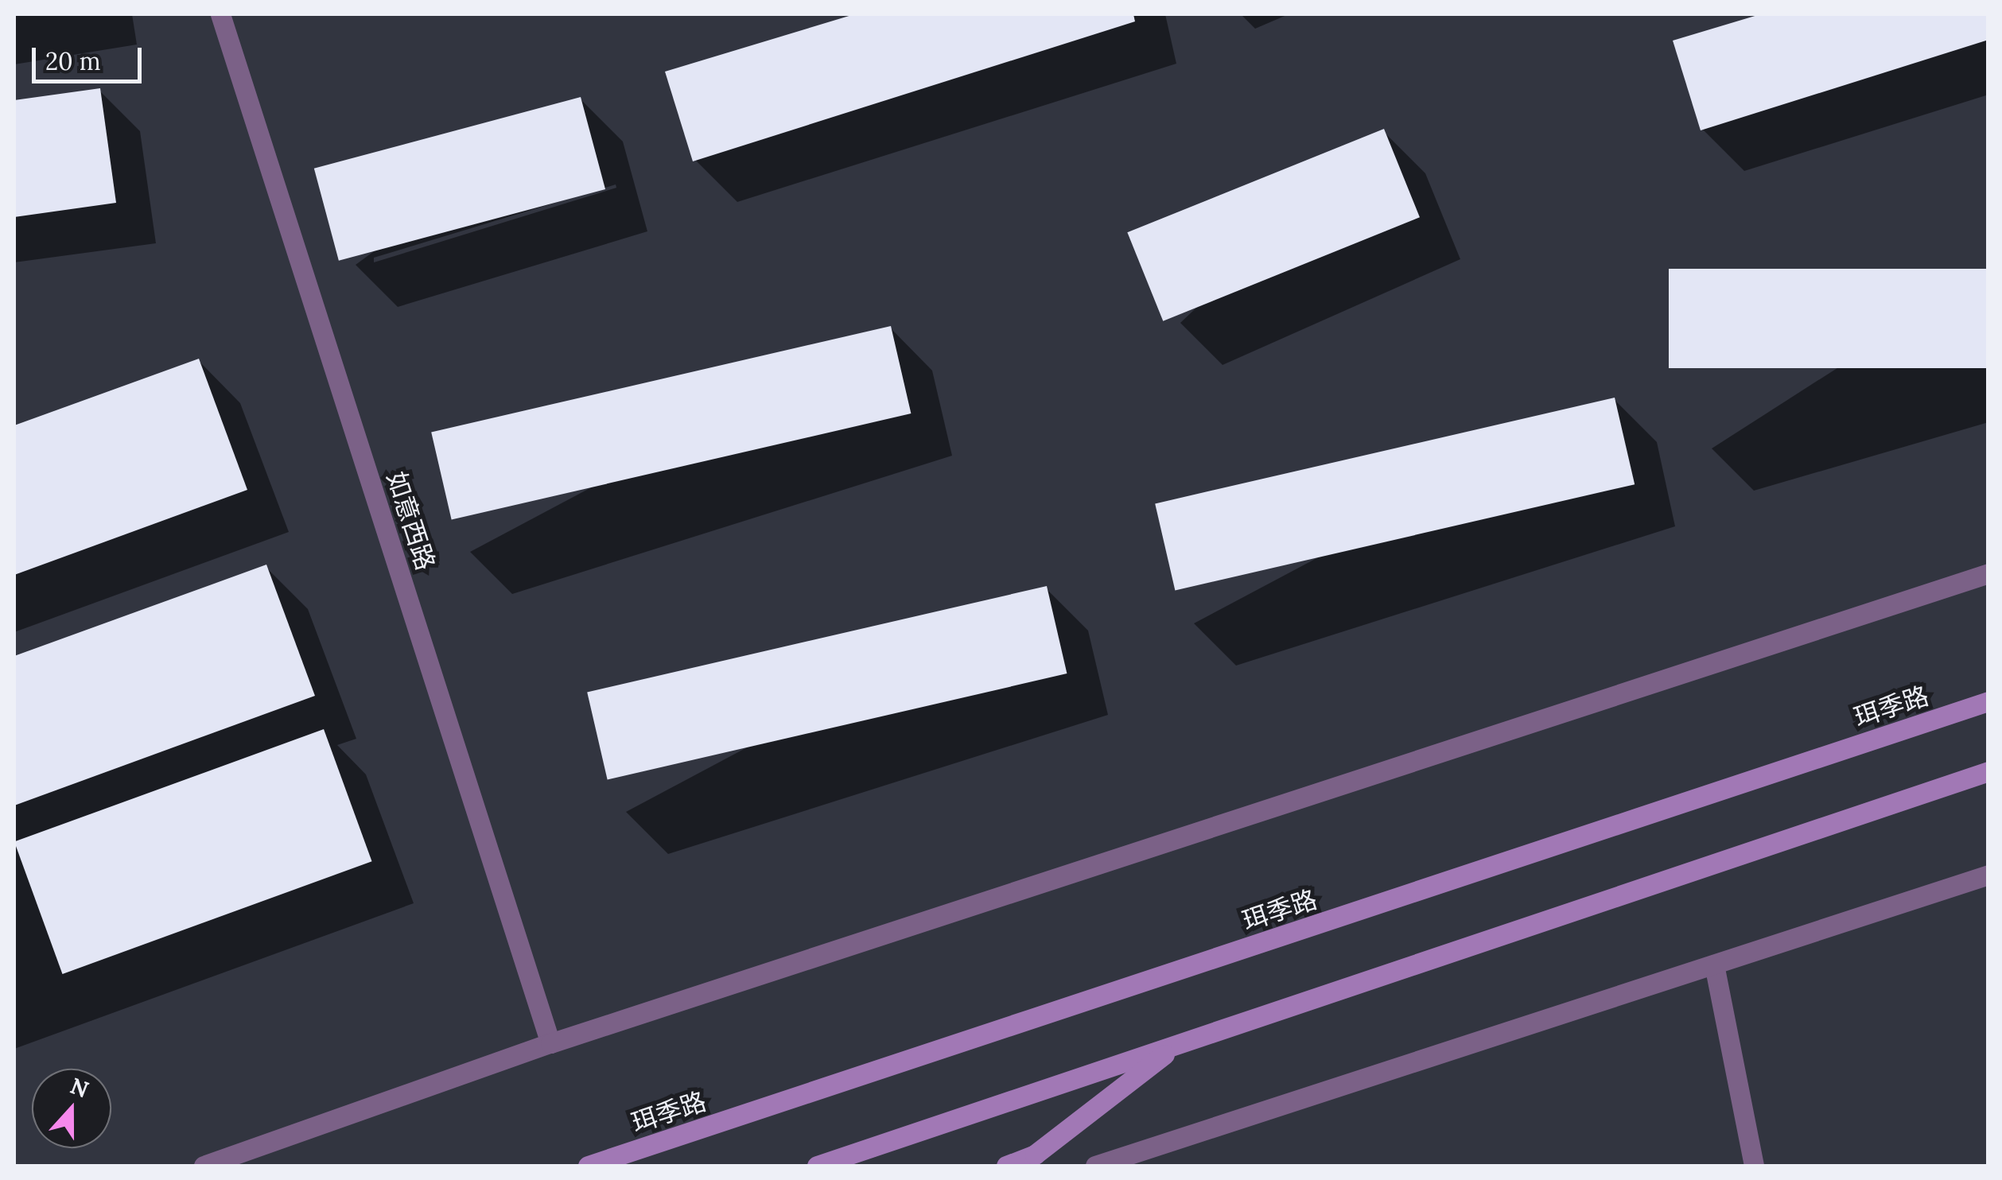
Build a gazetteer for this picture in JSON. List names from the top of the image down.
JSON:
{
  "streets": {
    "main road": ["珥季路"],
    "street": ["如意西路"]
  },
  "scale_bar": "20 m",
  "north": "top"
}
